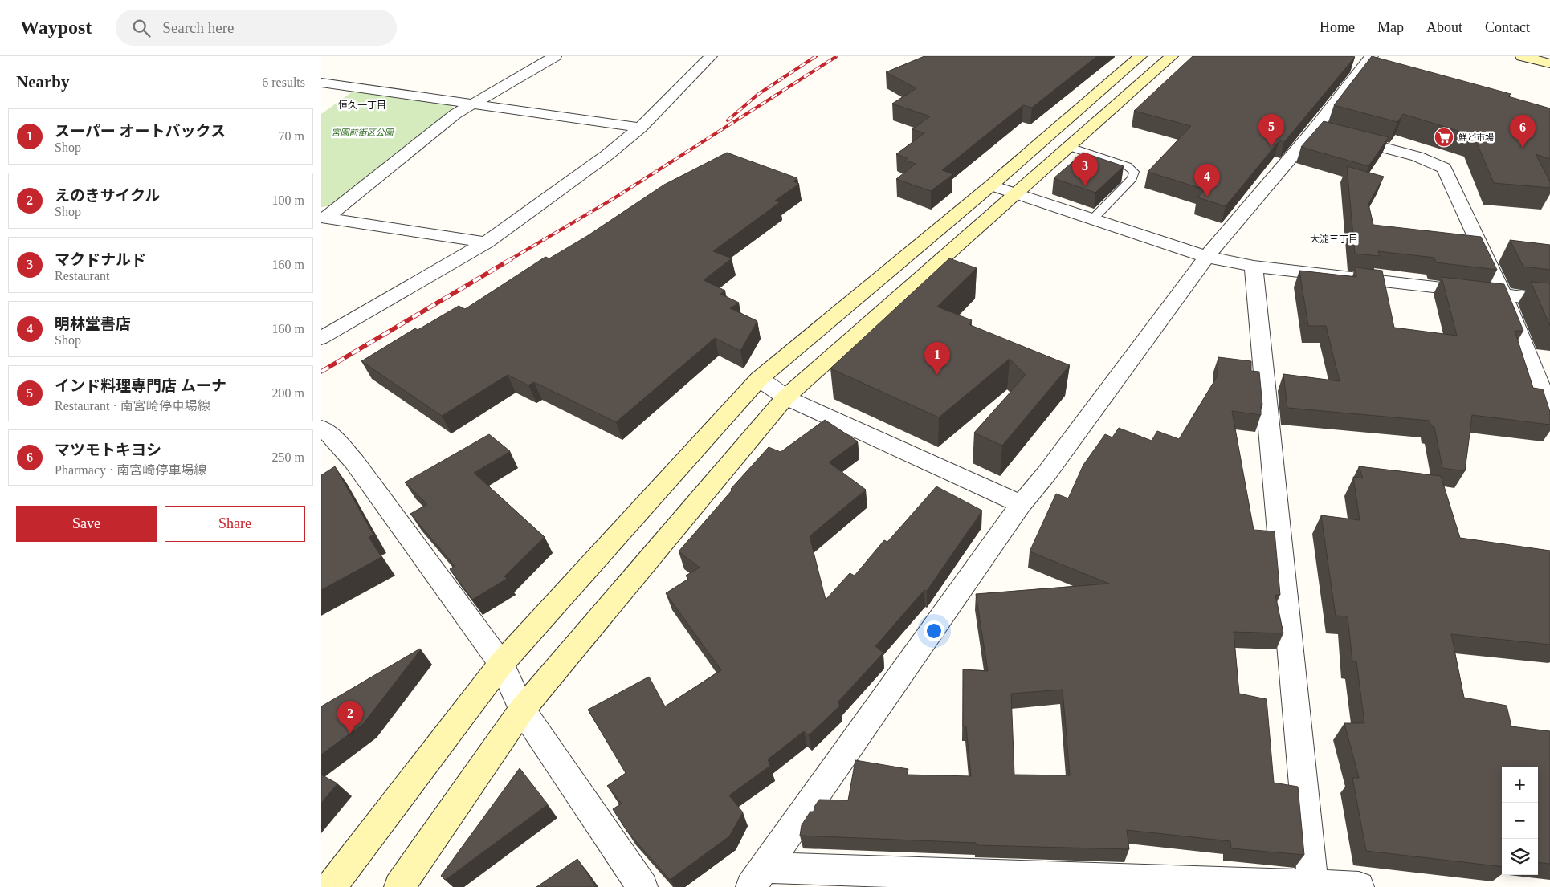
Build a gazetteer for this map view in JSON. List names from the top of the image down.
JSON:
{
  "districts": ["恒久一丁目", "大淀三丁目"],
  "parks": ["宮園前街区公園"],
  "places": {
    "supermarket": ["鮮ど市場"]
  },
  "page": {
    "header": "Waypost",
    "search": "Search here",
    "nav": [
      "Home",
      "Map",
      "About",
      "Contact"
    ],
    "heading": ["Nearby", "6 results"],
    "list": [
      {
        "mark": "1",
        "name": "スーパー オートバックス",
        "note": "Shop",
        "value": "70 m"
      },
      {
        "mark": "2",
        "name": "えのきサイクル",
        "note": "Shop",
        "value": "100 m"
      },
      {
        "mark": "3",
        "name": "マクドナルド",
        "note": "Restaurant",
        "value": "160 m"
      },
      {
        "mark": "4",
        "name": "明林堂書店",
        "note": "Shop",
        "value": "160 m"
      },
      {
        "mark": "5",
        "name": "インド料理専門店 ムーナ",
        "note": "Restaurant · 南宮崎停車場線",
        "value": "200 m"
      },
      {
        "mark": "6",
        "name": "マツモトキヨシ",
        "note": "Pharmacy · 南宮崎停車場線",
        "value": "250 m"
      }
    ],
    "pins": [
      "5",
      "6",
      "3",
      "4",
      "1",
      "2"
    ],
    "buttons": ["Save", "Share"],
    "map_buttons": ["+", "−"]
  }
}
